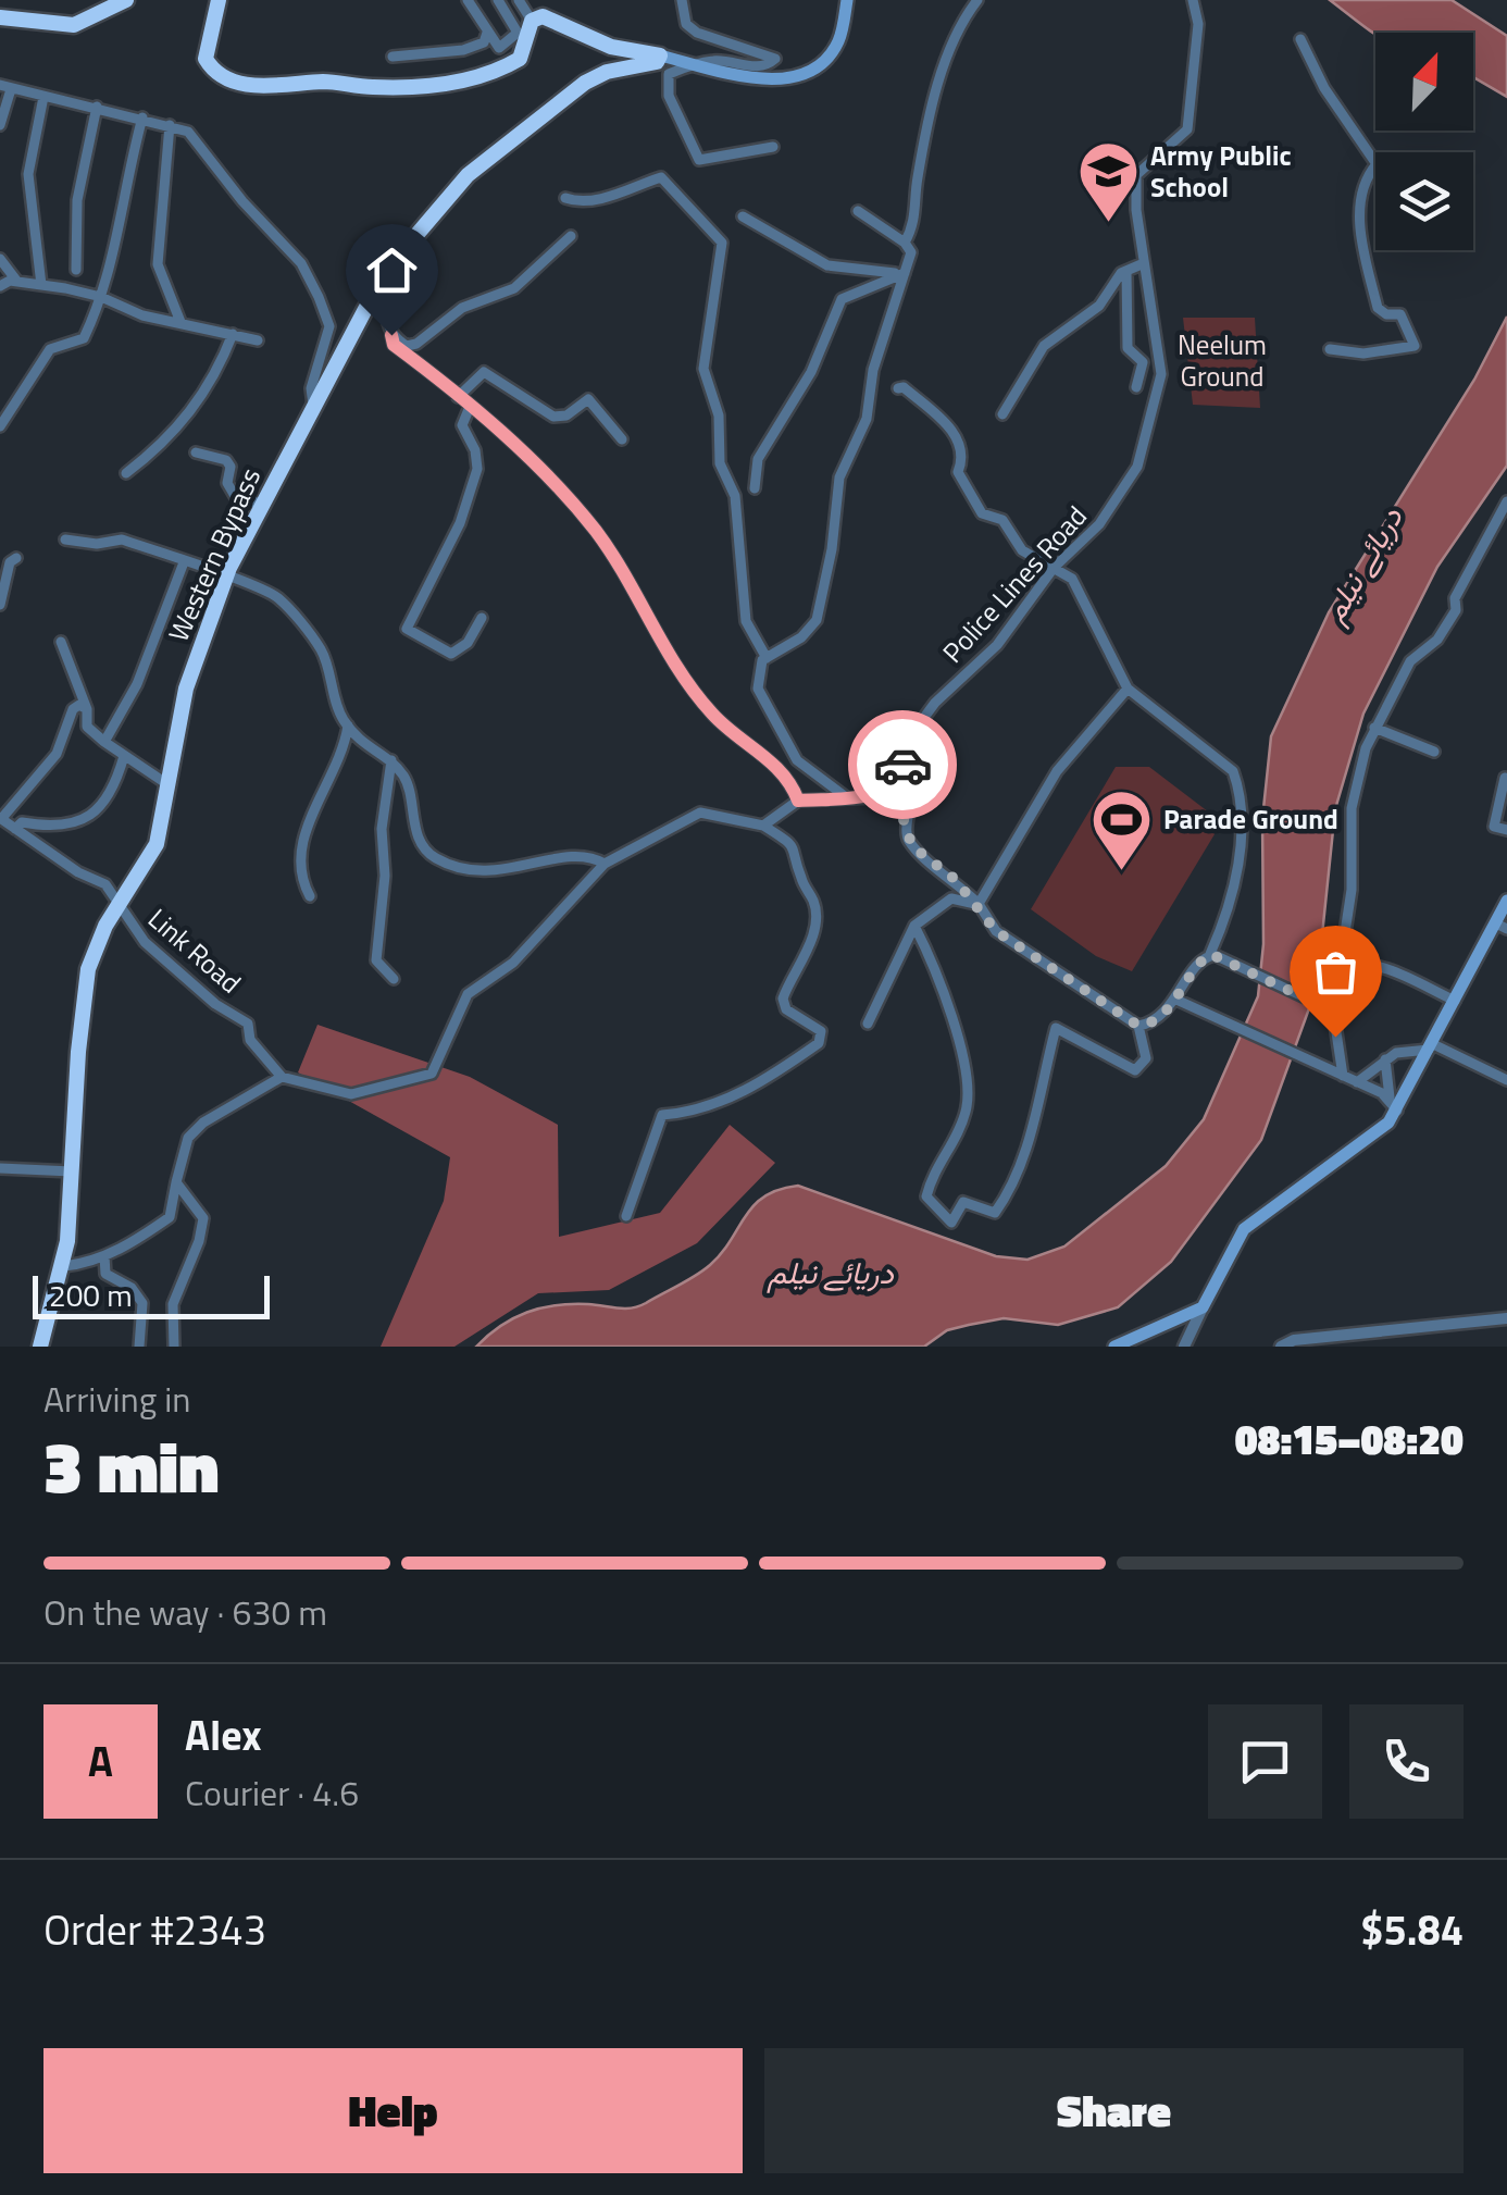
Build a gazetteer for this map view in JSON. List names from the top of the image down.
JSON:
{
  "streets": {
    "highway": ["Western Bypass"],
    "street": ["Police Lines Road", "Link Road"]
  },
  "crossings": [
    ["Western Bypass", "Link Road"]
  ],
  "water": ["دریائے نیلم"],
  "parks": ["Neelum Ground"],
  "places": {
    "school or university": ["Army Public School"],
    "sports": ["Parade Ground"]
  },
  "scale_bar": "200 m",
  "north": "top right",
  "page": {
    "scale": "200 m",
    "heading": ["3 min", "Arriving in", "08:15–08:20"],
    "panel": [
      "Alex",
      "Courier · 4.6",
      "Order #2343",
      "$5.84"
    ],
    "bar": "On the way · 630 m",
    "round": "A",
    "buttons": ["Help", "Share"]
  }
}
